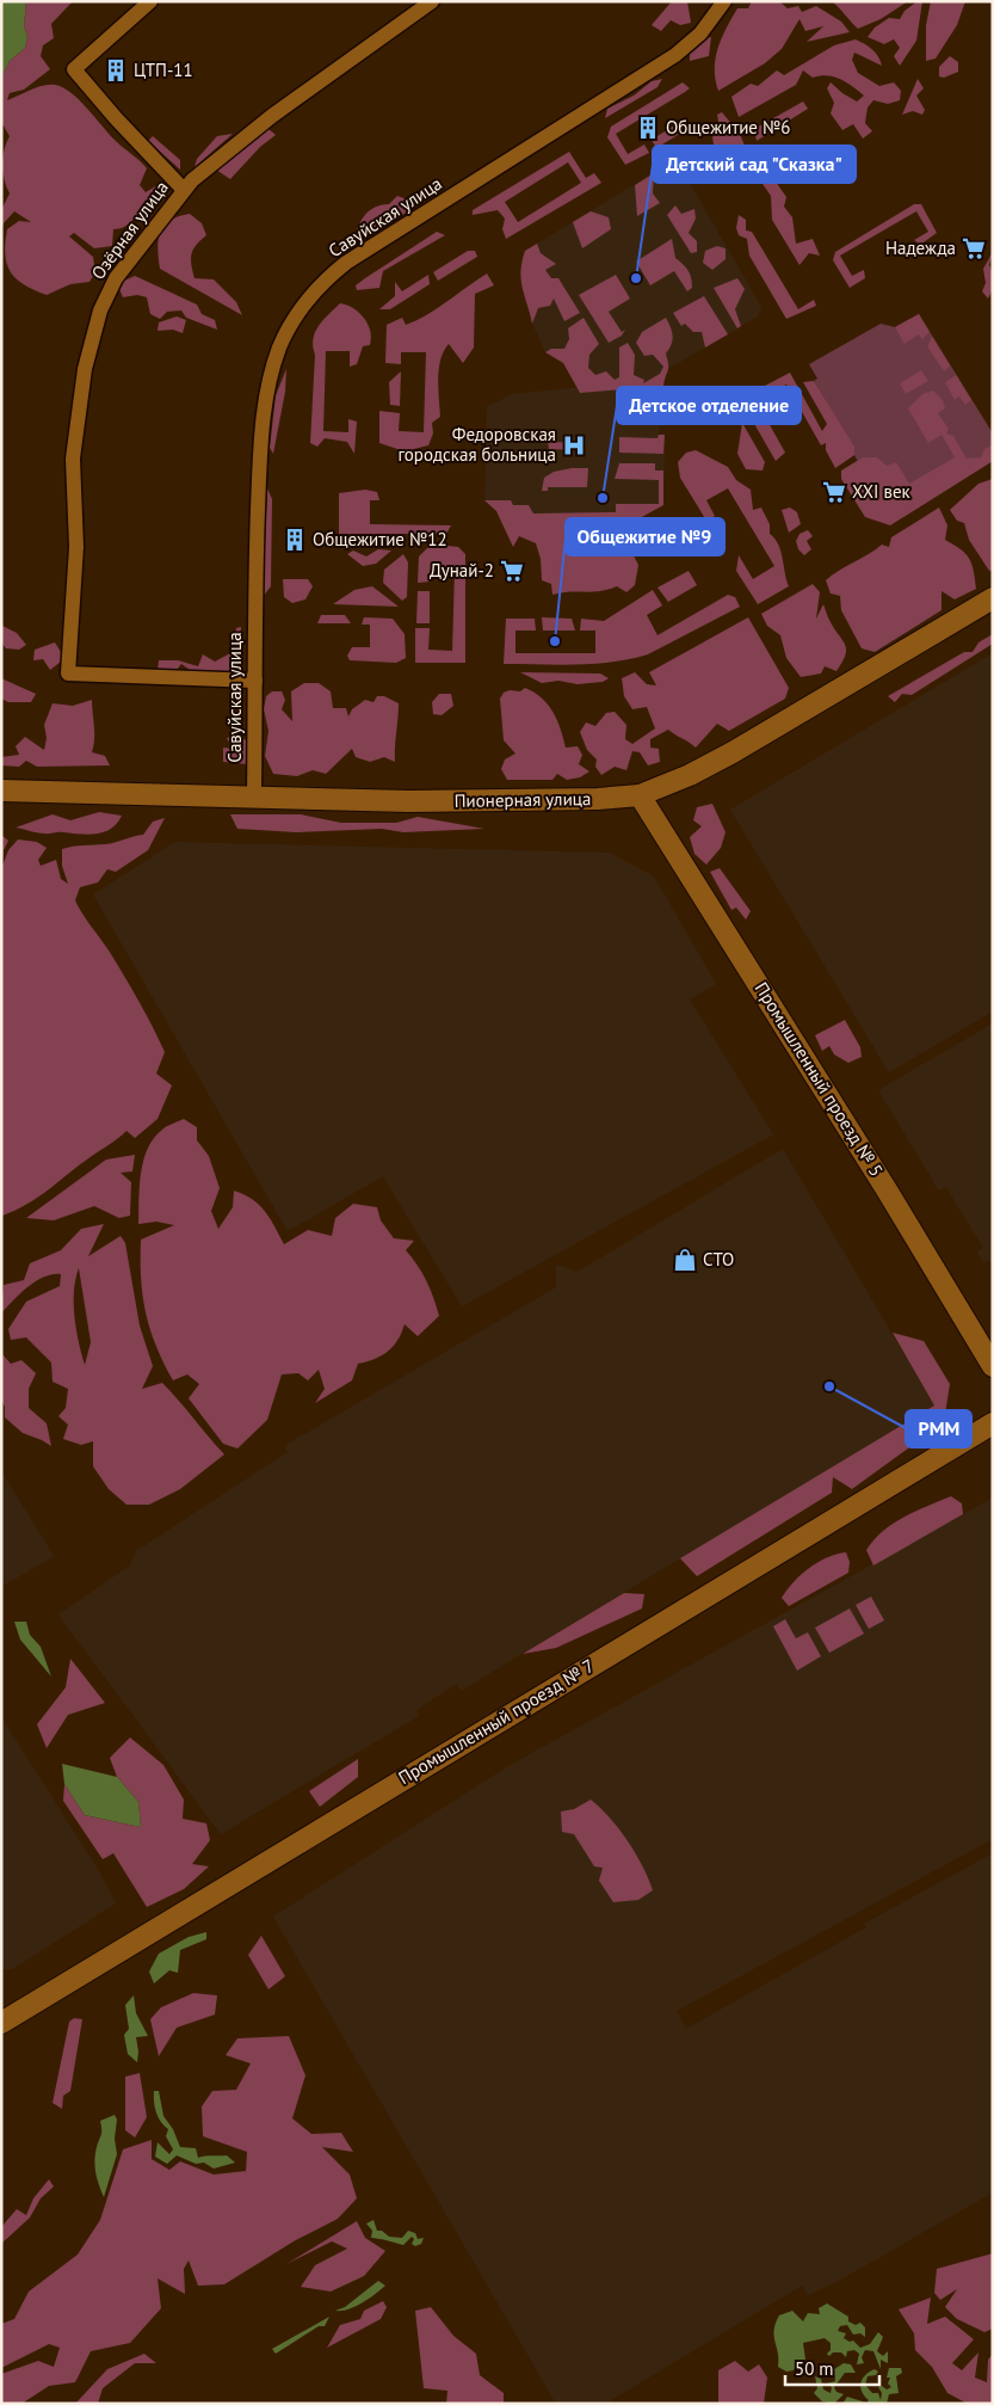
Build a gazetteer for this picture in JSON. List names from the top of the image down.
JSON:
{
  "streets": {
    "street": [
      "Савуйская улица",
      "Озёрная улица",
      "Пионерная улица",
      "Промышленный проезд № 5",
      "Промышленный проезд № 7"
    ]
  },
  "crossings": [
    ["Савуйская улица", "Озёрная улица"],
    ["Савуйская улица", "Пионерная улица"],
    ["Пионерная улица", "Промышленный проезд № 5"]
  ],
  "places": {
    "building": ["ЦТП-11", "Общежитие №6", "Общежитие №12"],
    "supermarket": ["Надежда", "XXI век", "Дунай-2"],
    "other": [
      "Детский сад \"Сказка\"",
      "Детское отделение",
      "Общежитие №9",
      "РММ"
    ],
    "hospital": ["Федоровская городская больница"],
    "shop": ["СТО"]
  },
  "scale_bar": "50 m"
}
